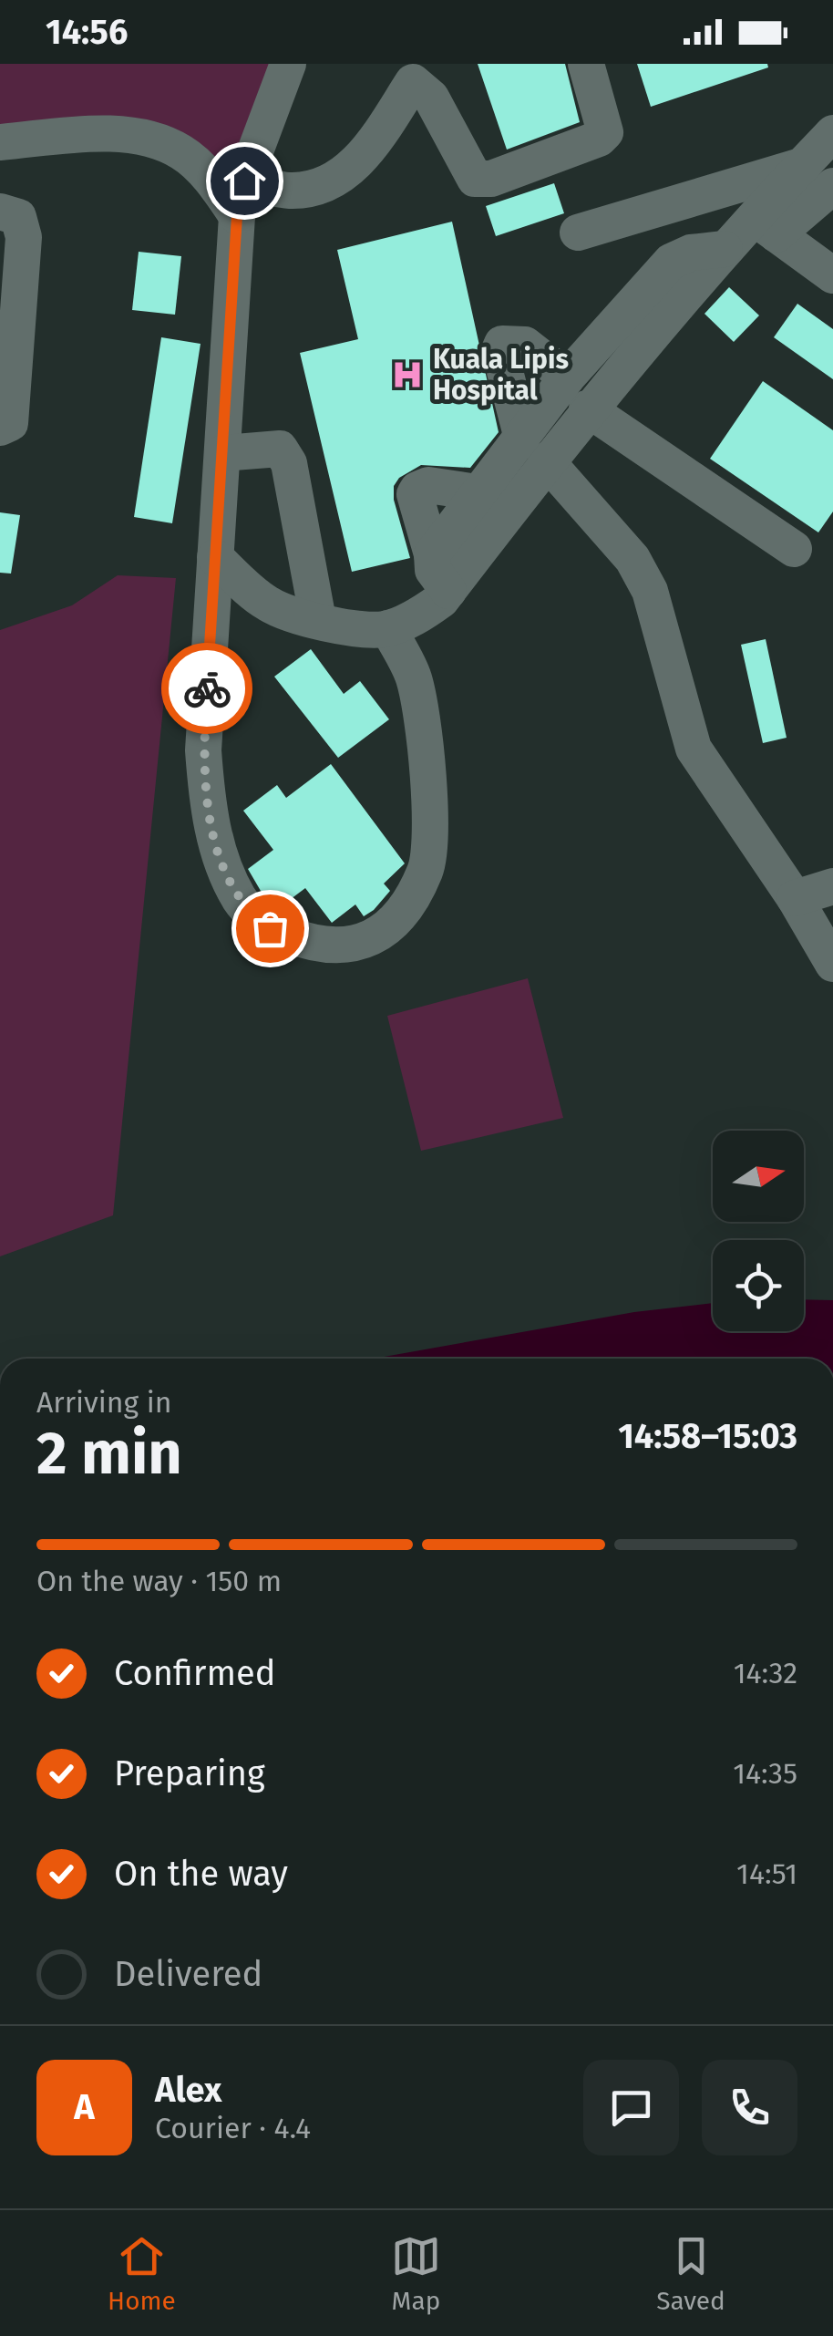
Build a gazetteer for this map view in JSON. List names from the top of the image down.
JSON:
{
  "places": {
    "hospital": ["Kuala Lipis Hospital"]
  },
  "north": "right",
  "page": {
    "status": "14:56",
    "heading": ["2 min", "Arriving in", "14:58–15:03"],
    "panel": ["Alex", "Courier · 4.4"],
    "bar": "On the way · 150 m",
    "list": [
      ["Confirmed", "14:32"],
      ["Preparing", "14:35"],
      ["On the way", "14:51"],
      "Delivered"
    ],
    "round": "A",
    "tabs": ["Home", "Map", "Saved"]
  }
}
